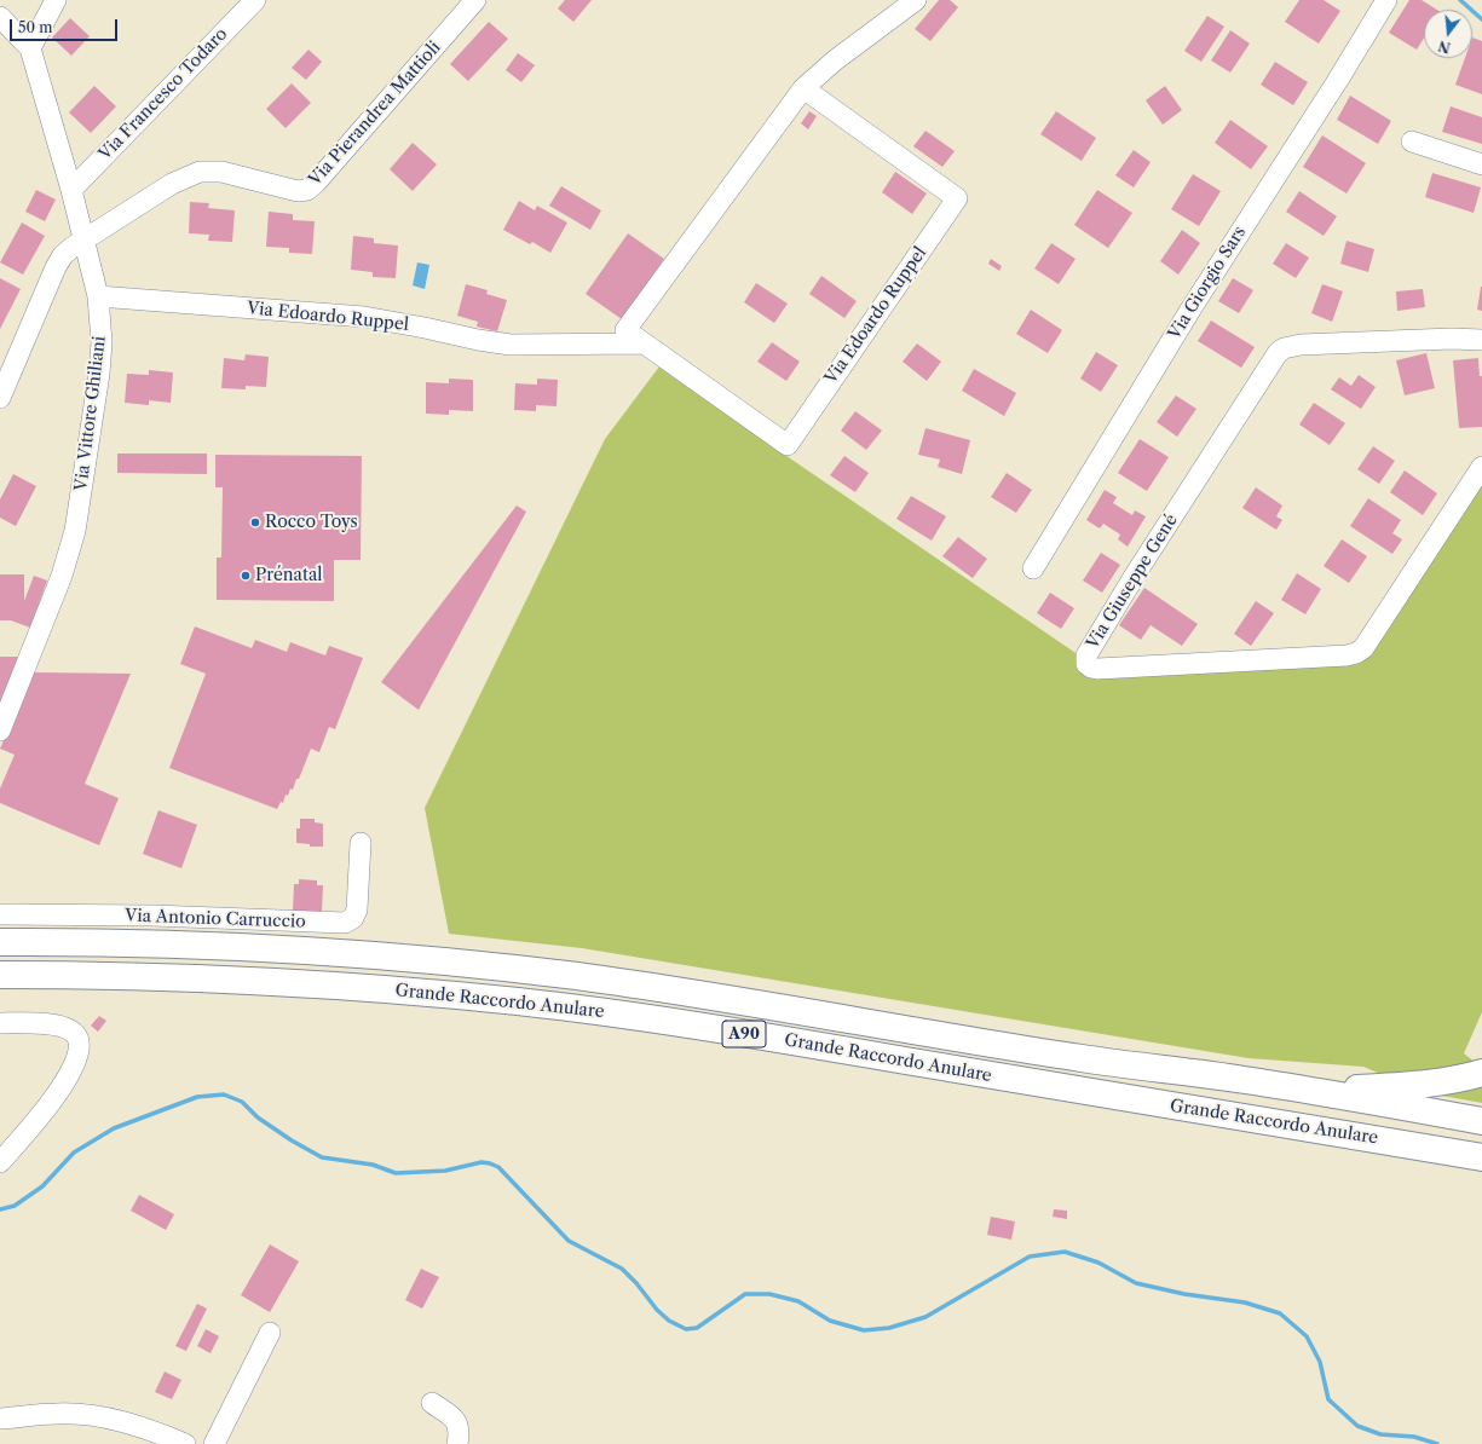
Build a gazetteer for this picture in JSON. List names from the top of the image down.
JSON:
{
  "streets": {
    "highway": ["Grande Raccordo Anulare", "A90"],
    "street": [
      "Via Francesco Todaro",
      "Via Pierandrea Mattioli",
      "Via Giorgio Sars",
      "Via Edoardo Ruppel",
      "Via Vittore Ghiliani",
      "Via Giuseppe Gené",
      "Via Antonio Carruccio"
    ]
  },
  "crossings": [
    ["Via Francesco Todaro", "Via Vittore Ghiliani"],
    ["Via Pierandrea Mattioli", "Via Vittore Ghiliani"],
    ["Via Edoardo Ruppel", "Via Vittore Ghiliani"]
  ],
  "places": ["Rocco Toys", "Prénatal"],
  "scale_bar": "50 m",
  "north": "bottom"
}
